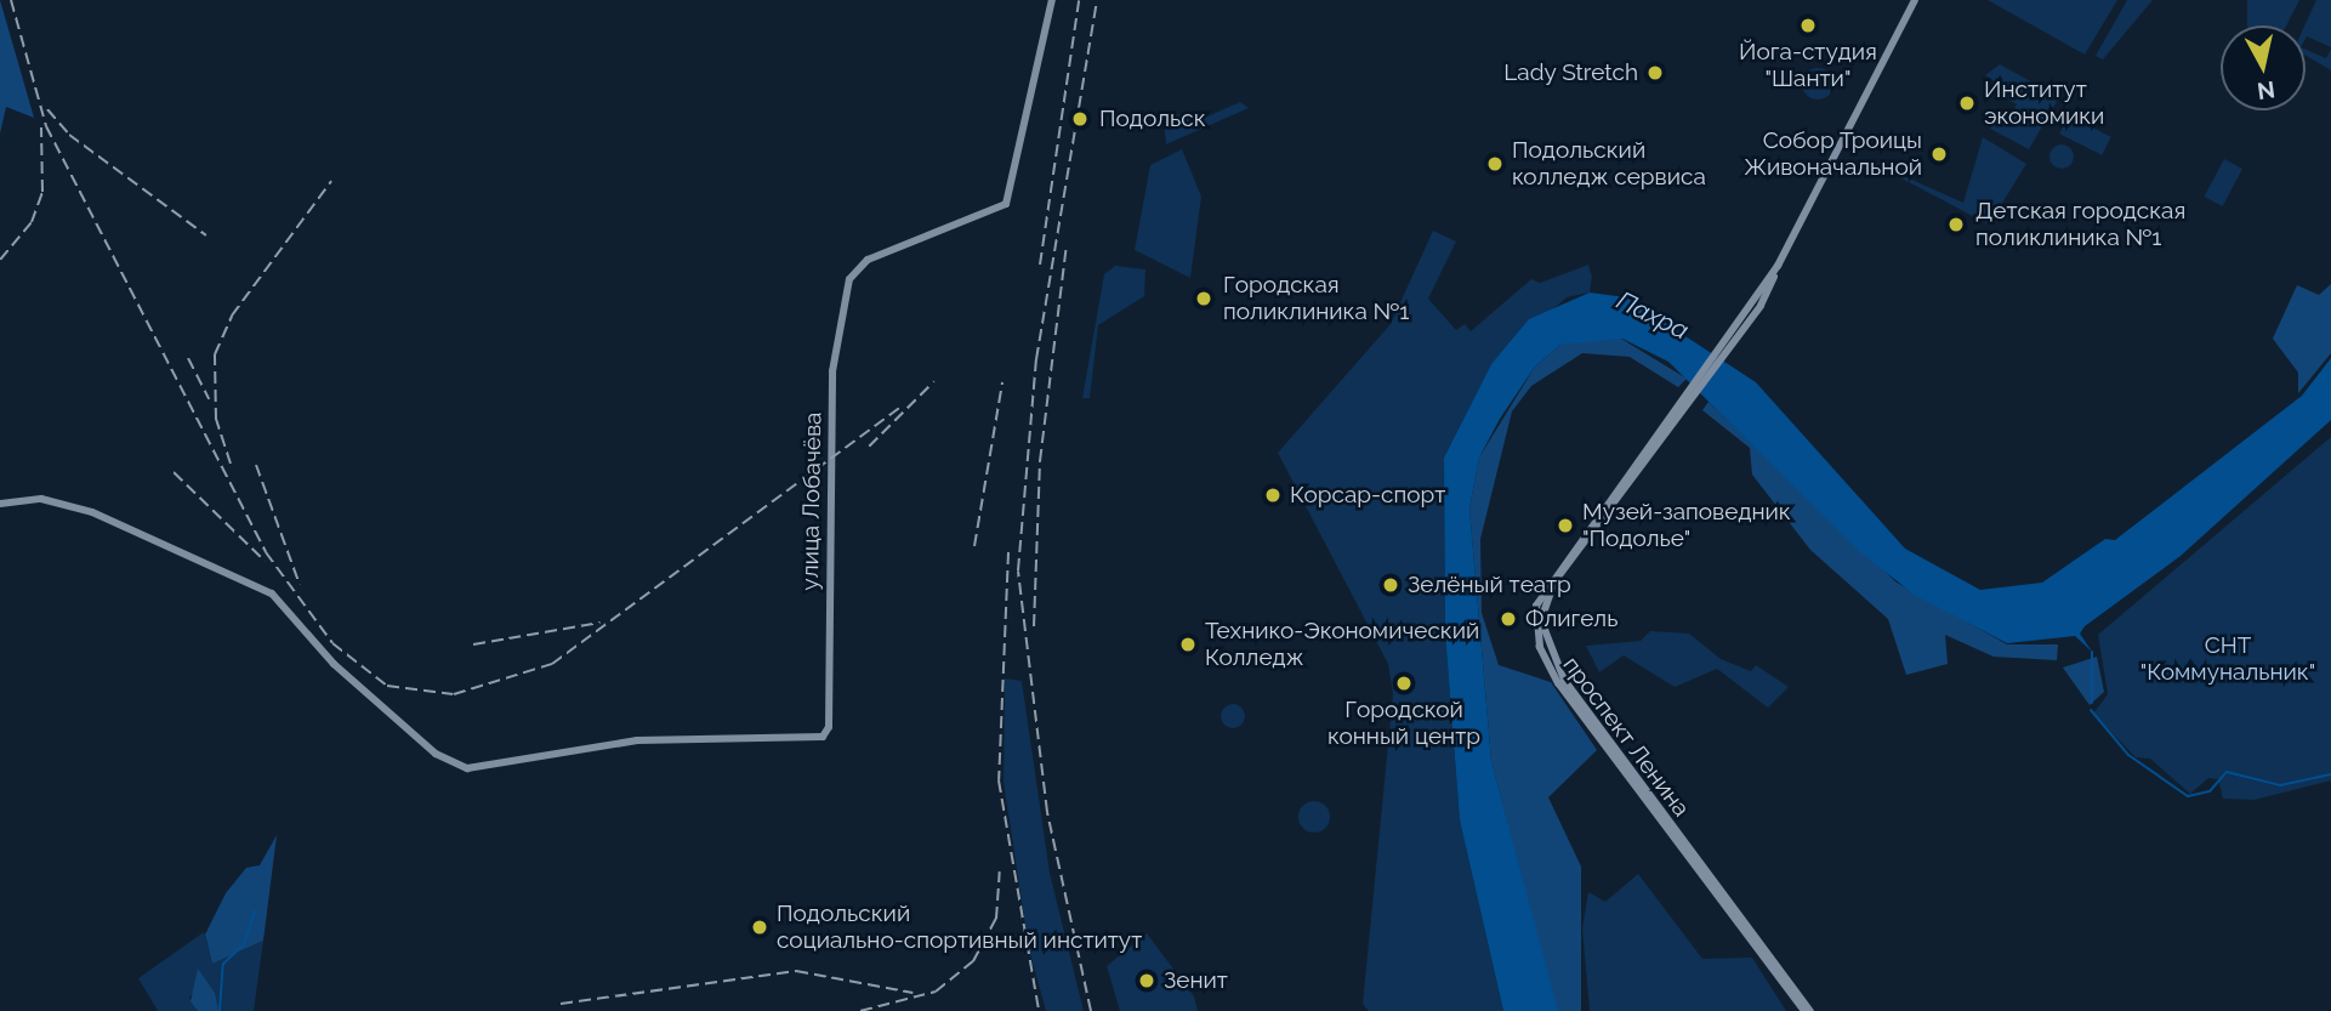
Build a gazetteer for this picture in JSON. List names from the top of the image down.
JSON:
{
  "streets": {
    "main road": ["улица Лобачёва", "проспект Ленина"]
  },
  "water": ["Пахра"],
  "parks": ["СНТ \"Коммунальник\""],
  "places": [
    "Йога-студия \"Шанти\"",
    "Lady Stretch",
    "Институт экономики",
    "Подольск",
    "Собор Троицы Живоначальной",
    "Подольский колледж сервиса",
    "Детская городская поликлиника №1",
    "Городская поликлиника №1",
    "Корсар-спорт",
    "Музей-заповедник \"Подолье\"",
    "Зелёный театр",
    "Флигель",
    "Технико-Экономический Колледж",
    "Городской конный центр",
    "Подольский социально-спортивный институт",
    "Зенит"
  ],
  "north": "bottom"
}
